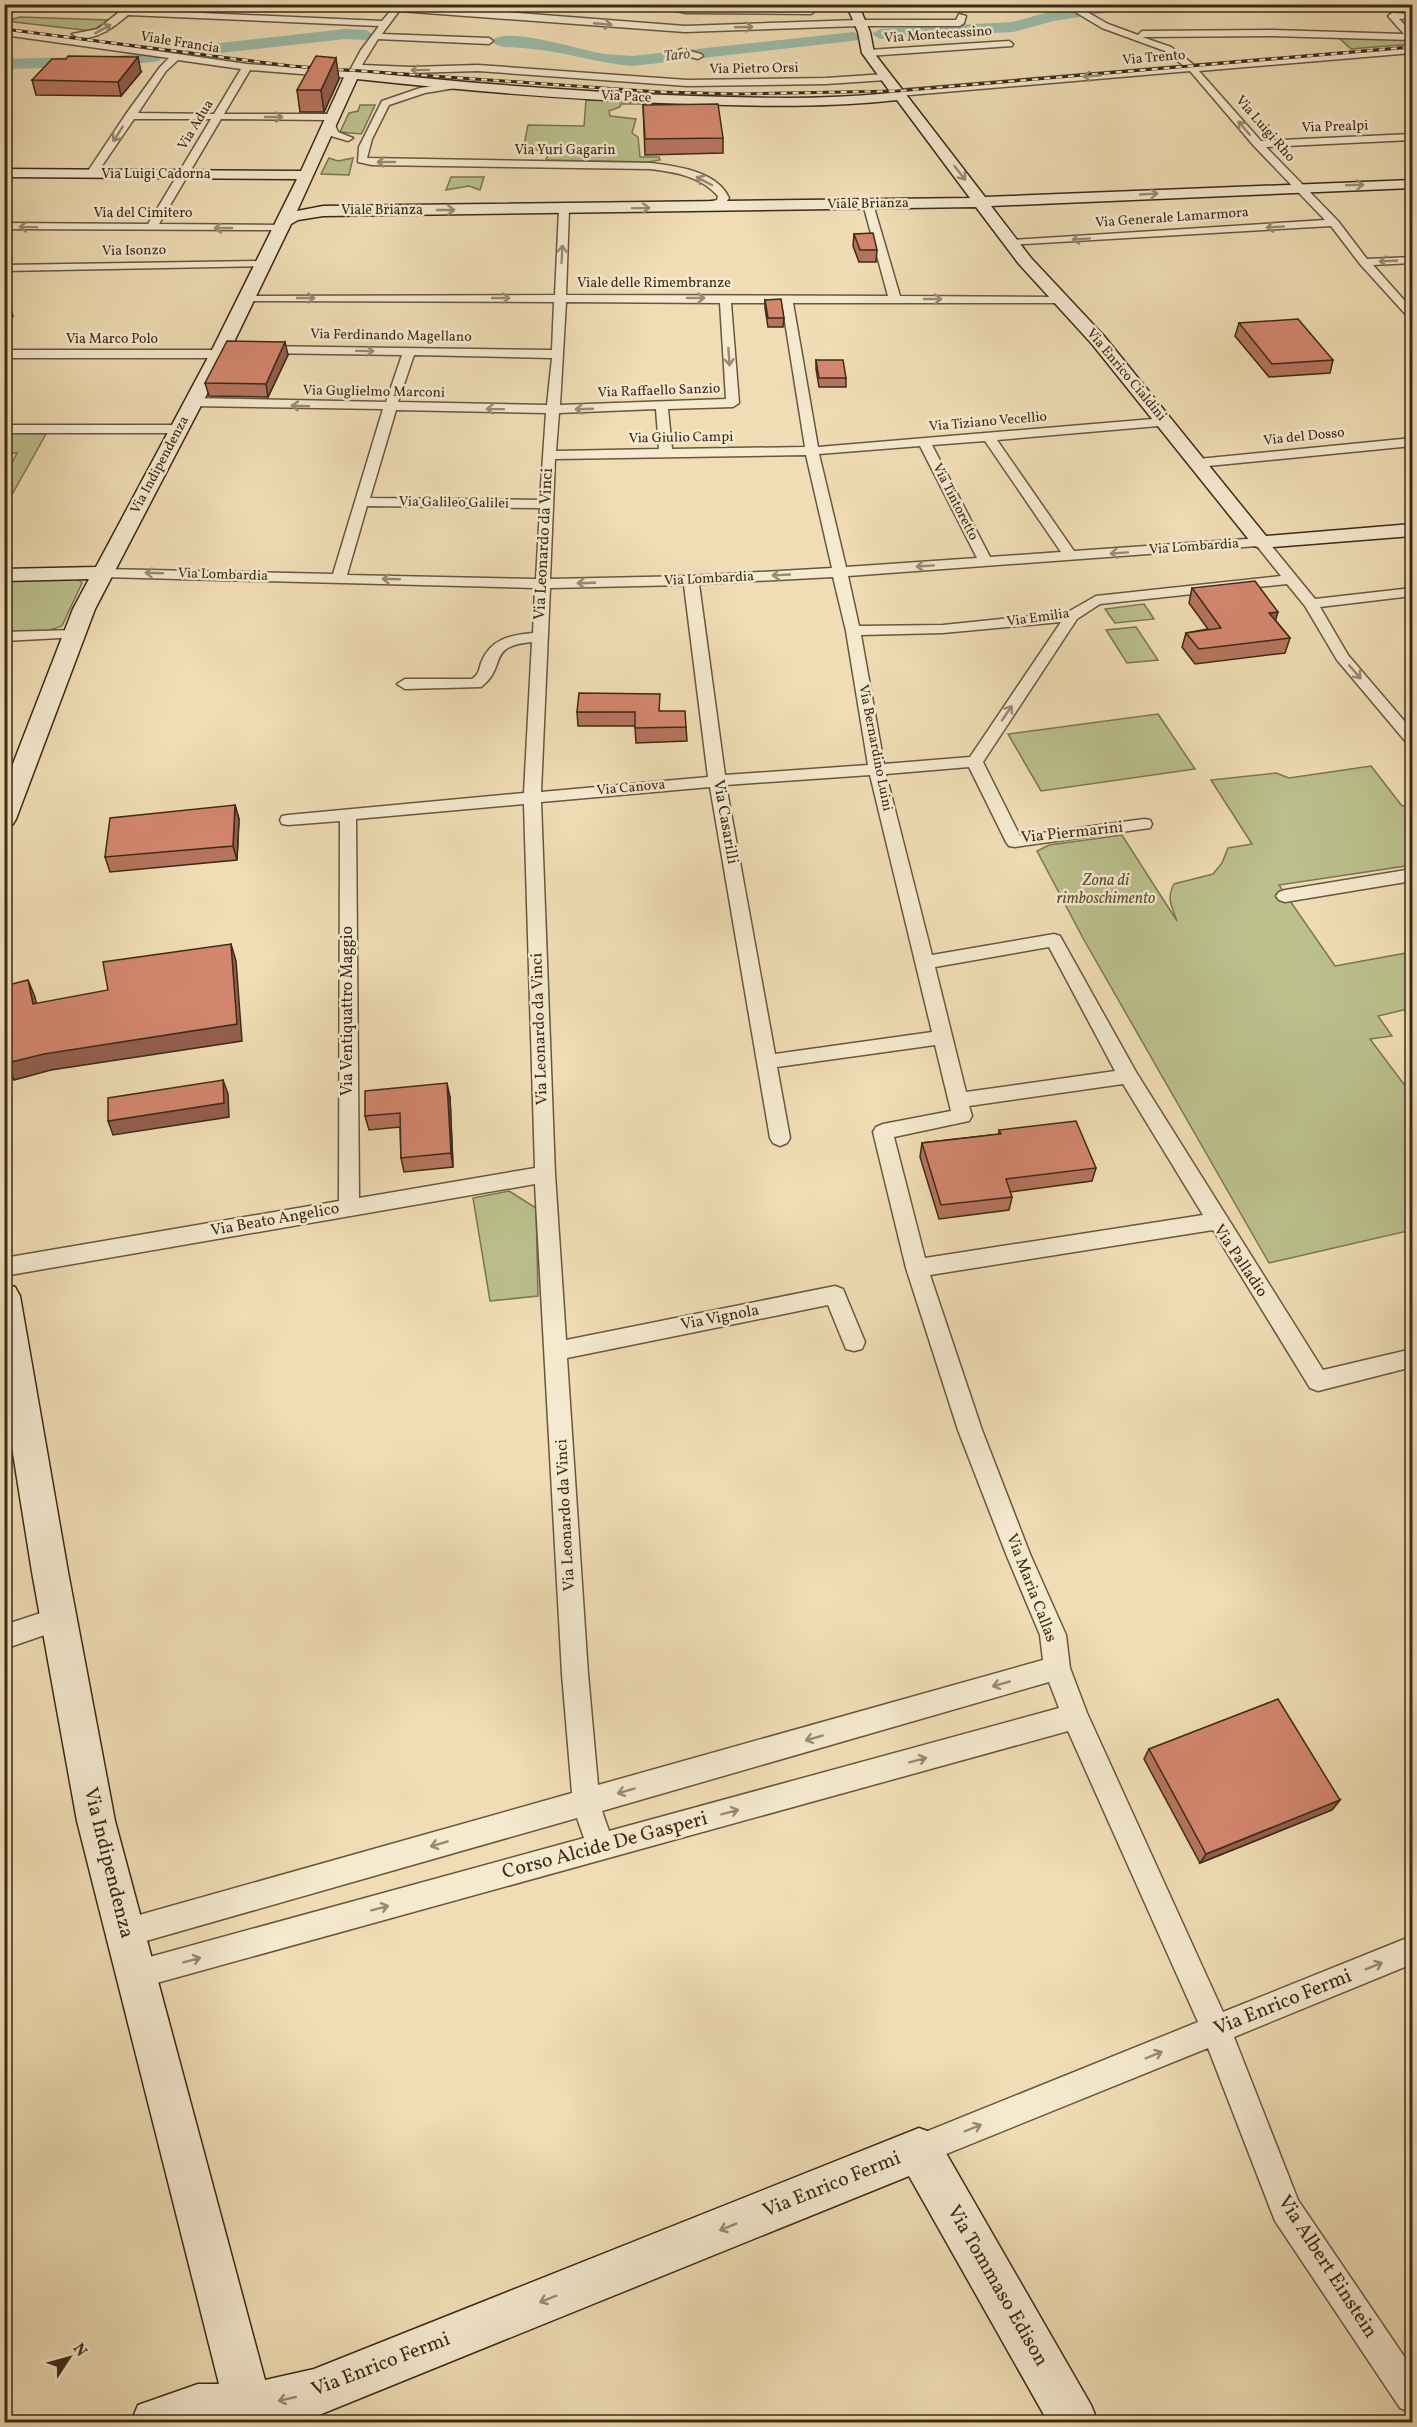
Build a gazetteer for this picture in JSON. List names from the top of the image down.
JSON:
{
  "streets": {
    "street": [
      "Via Montecassino",
      "Viale Francia",
      "Via Trento",
      "Via Pietro Orsi",
      "Via Pace",
      "Via Adua",
      "Via Prealpi",
      "Via Luigi Rho",
      "Via Yuri Gagarin",
      "Via Luigi Cadorna",
      "Viale Brianza",
      "Via del Cimitero",
      "Via Generale Lamarmora",
      "Via Isonzo",
      "Viale delle Rimembranze",
      "Via Ferdinando Magellano",
      "Via Marco Polo",
      "Via Enrico Cialdini",
      "Via Raffaello Sanzio",
      "Via Guglielmo Marconi",
      "Via Tiziano Vecellio",
      "Via del Dosso",
      "Via Giulio Campi",
      "Via Indipendenza",
      "Via Tintoretto",
      "Via Galileo Galilei",
      "Via Leonardo da Vinci",
      "Via Lombardia",
      "Via Emilia",
      "Via Bernardino Luini",
      "Via Canova",
      "Via Casarilli",
      "Via Piermarini",
      "Via Ventiquattro Maggio",
      "Via Beato Angelico",
      "Via Palladio",
      "Via Vignola",
      "Via Maria Callas",
      "Corso Alcide De Gasperi",
      "Via Enrico Fermi",
      "Via Albert Einstein",
      "Via Tommaso Edison"
    ]
  },
  "crossings": [
    ["Via Montecassino", "Via Enrico Cialdini"],
    ["Viale Francia", "Via Pietro Orsi"],
    ["Viale Francia", "Via Pace"],
    ["Viale Francia", "Via Adua"],
    ["Viale Francia", "Via Indipendenza"],
    ["Via Trento", "Via Pace"],
    ["Via Trento", "Via Luigi Rho"],
    ["Via Trento", "Via Enrico Cialdini"],
    ["Via Pietro Orsi", "Via Pace"],
    ["Via Pietro Orsi", "Via Enrico Cialdini"],
    ["Via Pietro Orsi", "Via Indipendenza"],
    ["Via Pace", "Via Enrico Cialdini"],
    ["Via Pace", "Via Indipendenza"],
    ["Via Adua", "Via Luigi Cadorna"],
    ["Via Adua", "Via del Cimitero"],
    ["Via Prealpi", "Via Luigi Rho"],
    ["Via Luigi Rho", "Viale Brianza"],
    ["Via Luigi Rho", "Via Generale Lamarmora"],
    ["Via Yuri Gagarin", "Viale Brianza"],
    ["Via Luigi Cadorna", "Via Indipendenza"],
    ["Viale Brianza", "Via del Cimitero"],
    ["Viale Brianza", "Via Enrico Cialdini"],
    ["Viale Brianza", "Via Indipendenza"],
    ["Viale Brianza", "Via Leonardo da Vinci"],
    ["Via del Cimitero", "Via Indipendenza"],
    ["Via Generale Lamarmora", "Via Enrico Cialdini"],
    ["Via Isonzo", "Via Indipendenza"],
    ["Viale delle Rimembranze", "Via Enrico Cialdini"],
    ["Viale delle Rimembranze", "Via Raffaello Sanzio"],
    ["Viale delle Rimembranze", "Via Indipendenza"],
    ["Viale delle Rimembranze", "Via Leonardo da Vinci"],
    ["Viale delle Rimembranze", "Via Bernardino Luini"],
    ["Via Ferdinando Magellano", "Via Marco Polo"],
    ["Via Ferdinando Magellano", "Via Indipendenza"],
    ["Via Ferdinando Magellano", "Via Leonardo da Vinci"],
    ["Via Marco Polo", "Via Indipendenza"],
    ["Via Enrico Cialdini", "Via Tiziano Vecellio"],
    ["Via Enrico Cialdini", "Via del Dosso"],
    ["Via Enrico Cialdini", "Via Lombardia"],
    ["Via Enrico Cialdini", "Via Emilia"],
    ["Via Raffaello Sanzio", "Via Guglielmo Marconi"],
    ["Via Raffaello Sanzio", "Via Leonardo da Vinci"],
    ["Via Guglielmo Marconi", "Via Indipendenza"],
    ["Via Guglielmo Marconi", "Via Leonardo da Vinci"],
    ["Via Tiziano Vecellio", "Via Giulio Campi"],
    ["Via Tiziano Vecellio", "Via Tintoretto"],
    ["Via Tiziano Vecellio", "Via Bernardino Luini"],
    ["Via Giulio Campi", "Via Leonardo da Vinci"],
    ["Via Giulio Campi", "Via Bernardino Luini"],
    ["Via Indipendenza", "Via Lombardia"],
    ["Via Indipendenza", "Corso Alcide De Gasperi"],
    ["Via Indipendenza", "Via Enrico Fermi"],
    ["Via Tintoretto", "Via Lombardia"],
    ["Via Galileo Galilei", "Via Leonardo da Vinci"],
    ["Via Leonardo da Vinci", "Via Lombardia"],
    ["Via Leonardo da Vinci", "Via Canova"],
    ["Via Leonardo da Vinci", "Via Beato Angelico"],
    ["Via Leonardo da Vinci", "Via Vignola"],
    ["Via Leonardo da Vinci", "Corso Alcide De Gasperi"],
    ["Via Lombardia", "Via Bernardino Luini"],
    ["Via Lombardia", "Via Casarilli"],
    ["Via Emilia", "Via Bernardino Luini"],
    ["Via Bernardino Luini", "Via Canova"],
    ["Via Bernardino Luini", "Via Maria Callas"],
    ["Via Canova", "Via Casarilli"],
    ["Via Canova", "Via Piermarini"],
    ["Via Canova", "Via Ventiquattro Maggio"],
    ["Via Ventiquattro Maggio", "Via Beato Angelico"],
    ["Via Palladio", "Via Maria Callas"],
    ["Via Maria Callas", "Corso Alcide De Gasperi"],
    ["Via Maria Callas", "Via Enrico Fermi"],
    ["Via Maria Callas", "Via Albert Einstein"],
    ["Via Enrico Fermi", "Via Albert Einstein"],
    ["Via Enrico Fermi", "Via Tommaso Edison"]
  ],
  "one_way": [
    "Via Generale Lamarmora",
    "Viale delle Rimembranze",
    "Via Ferdinando Magellano",
    "Via Guglielmo Marconi",
    "Via Lombardia"
  ],
  "water": ["Tarò"],
  "parks": ["Zona di rimboschimento"],
  "north": "top right"
}
